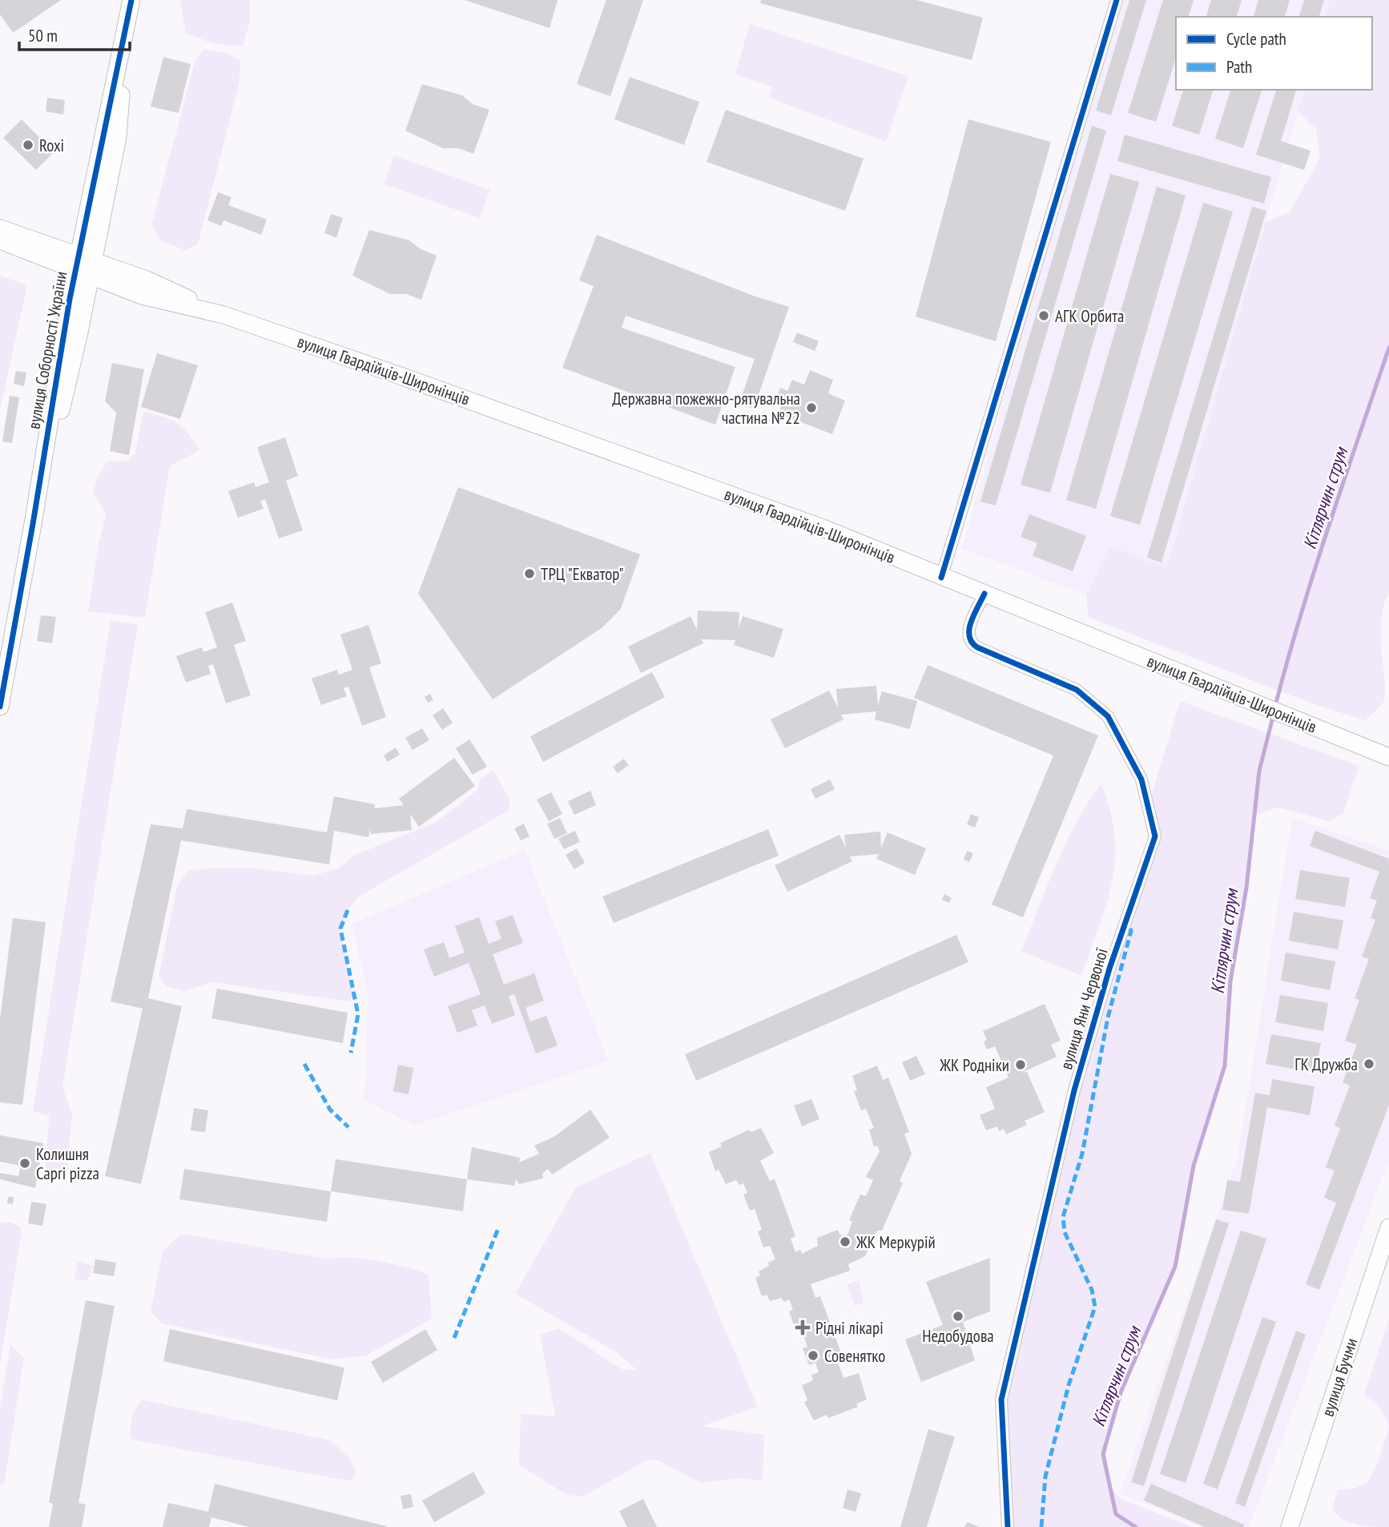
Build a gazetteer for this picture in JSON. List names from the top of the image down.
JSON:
{
  "streets": {
    "main road": ["вулиця Соборності України", "вулиця Гвардійців-Широнінців", "вулиця Бучми"],
    "street": ["вулиця Яни Червоної"]
  },
  "crossings": [
    ["вулиця Соборності України", "вулиця Гвардійців-Широнінців"],
    ["вулиця Гвардійців-Широнінців", "вулиця Яни Червоної"]
  ],
  "water": ["Кітлярчин струм"],
  "places": {
    "other": [
      "Roxi",
      "АГК Орбита",
      "Державна пожежно-рятувальна частина №22",
      "ТРЦ \"Екватор\"",
      "ГК Дружба",
      "ЖК Родніки",
      "Колишня Capri pizza",
      "ЖК Меркурій",
      "Недобудова",
      "Совенятко"
    ],
    "health": ["Рідні лікарі"]
  },
  "legend": ["Cycle path", "Path"],
  "scale_bar": "50 m"
}
